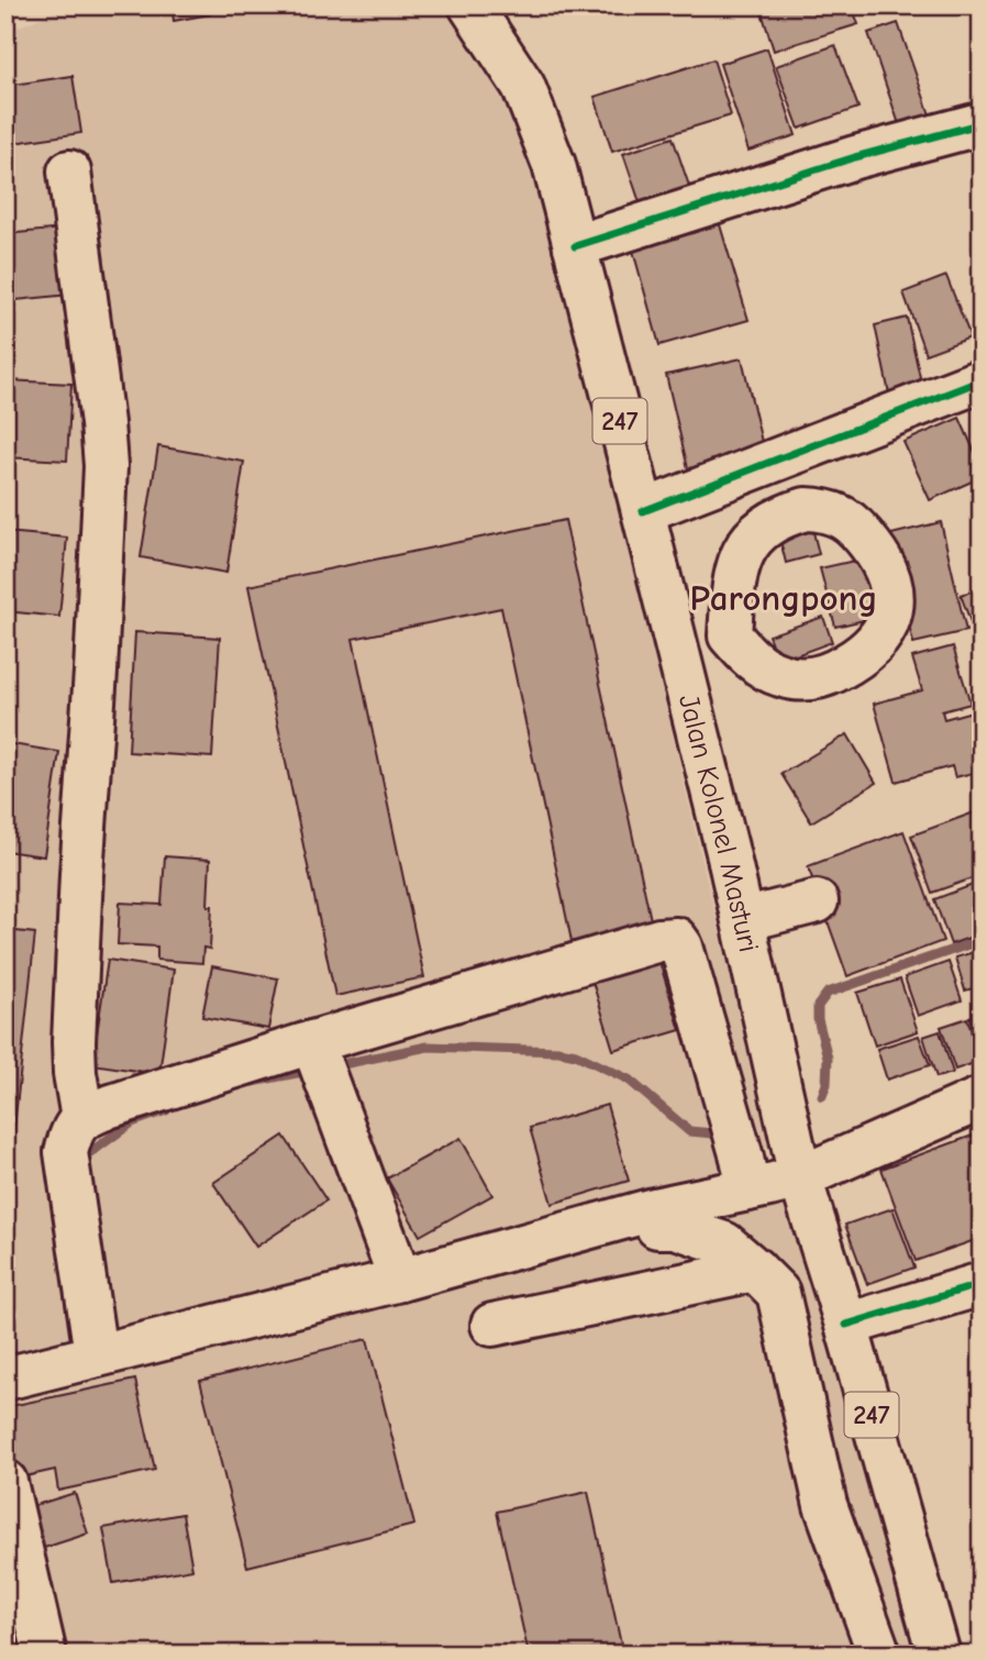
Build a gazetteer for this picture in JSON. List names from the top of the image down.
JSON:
{
  "streets": {
    "main road": ["247", "Jalan Kolonel Masturi"]
  },
  "districts": ["Parongpong"]
}
